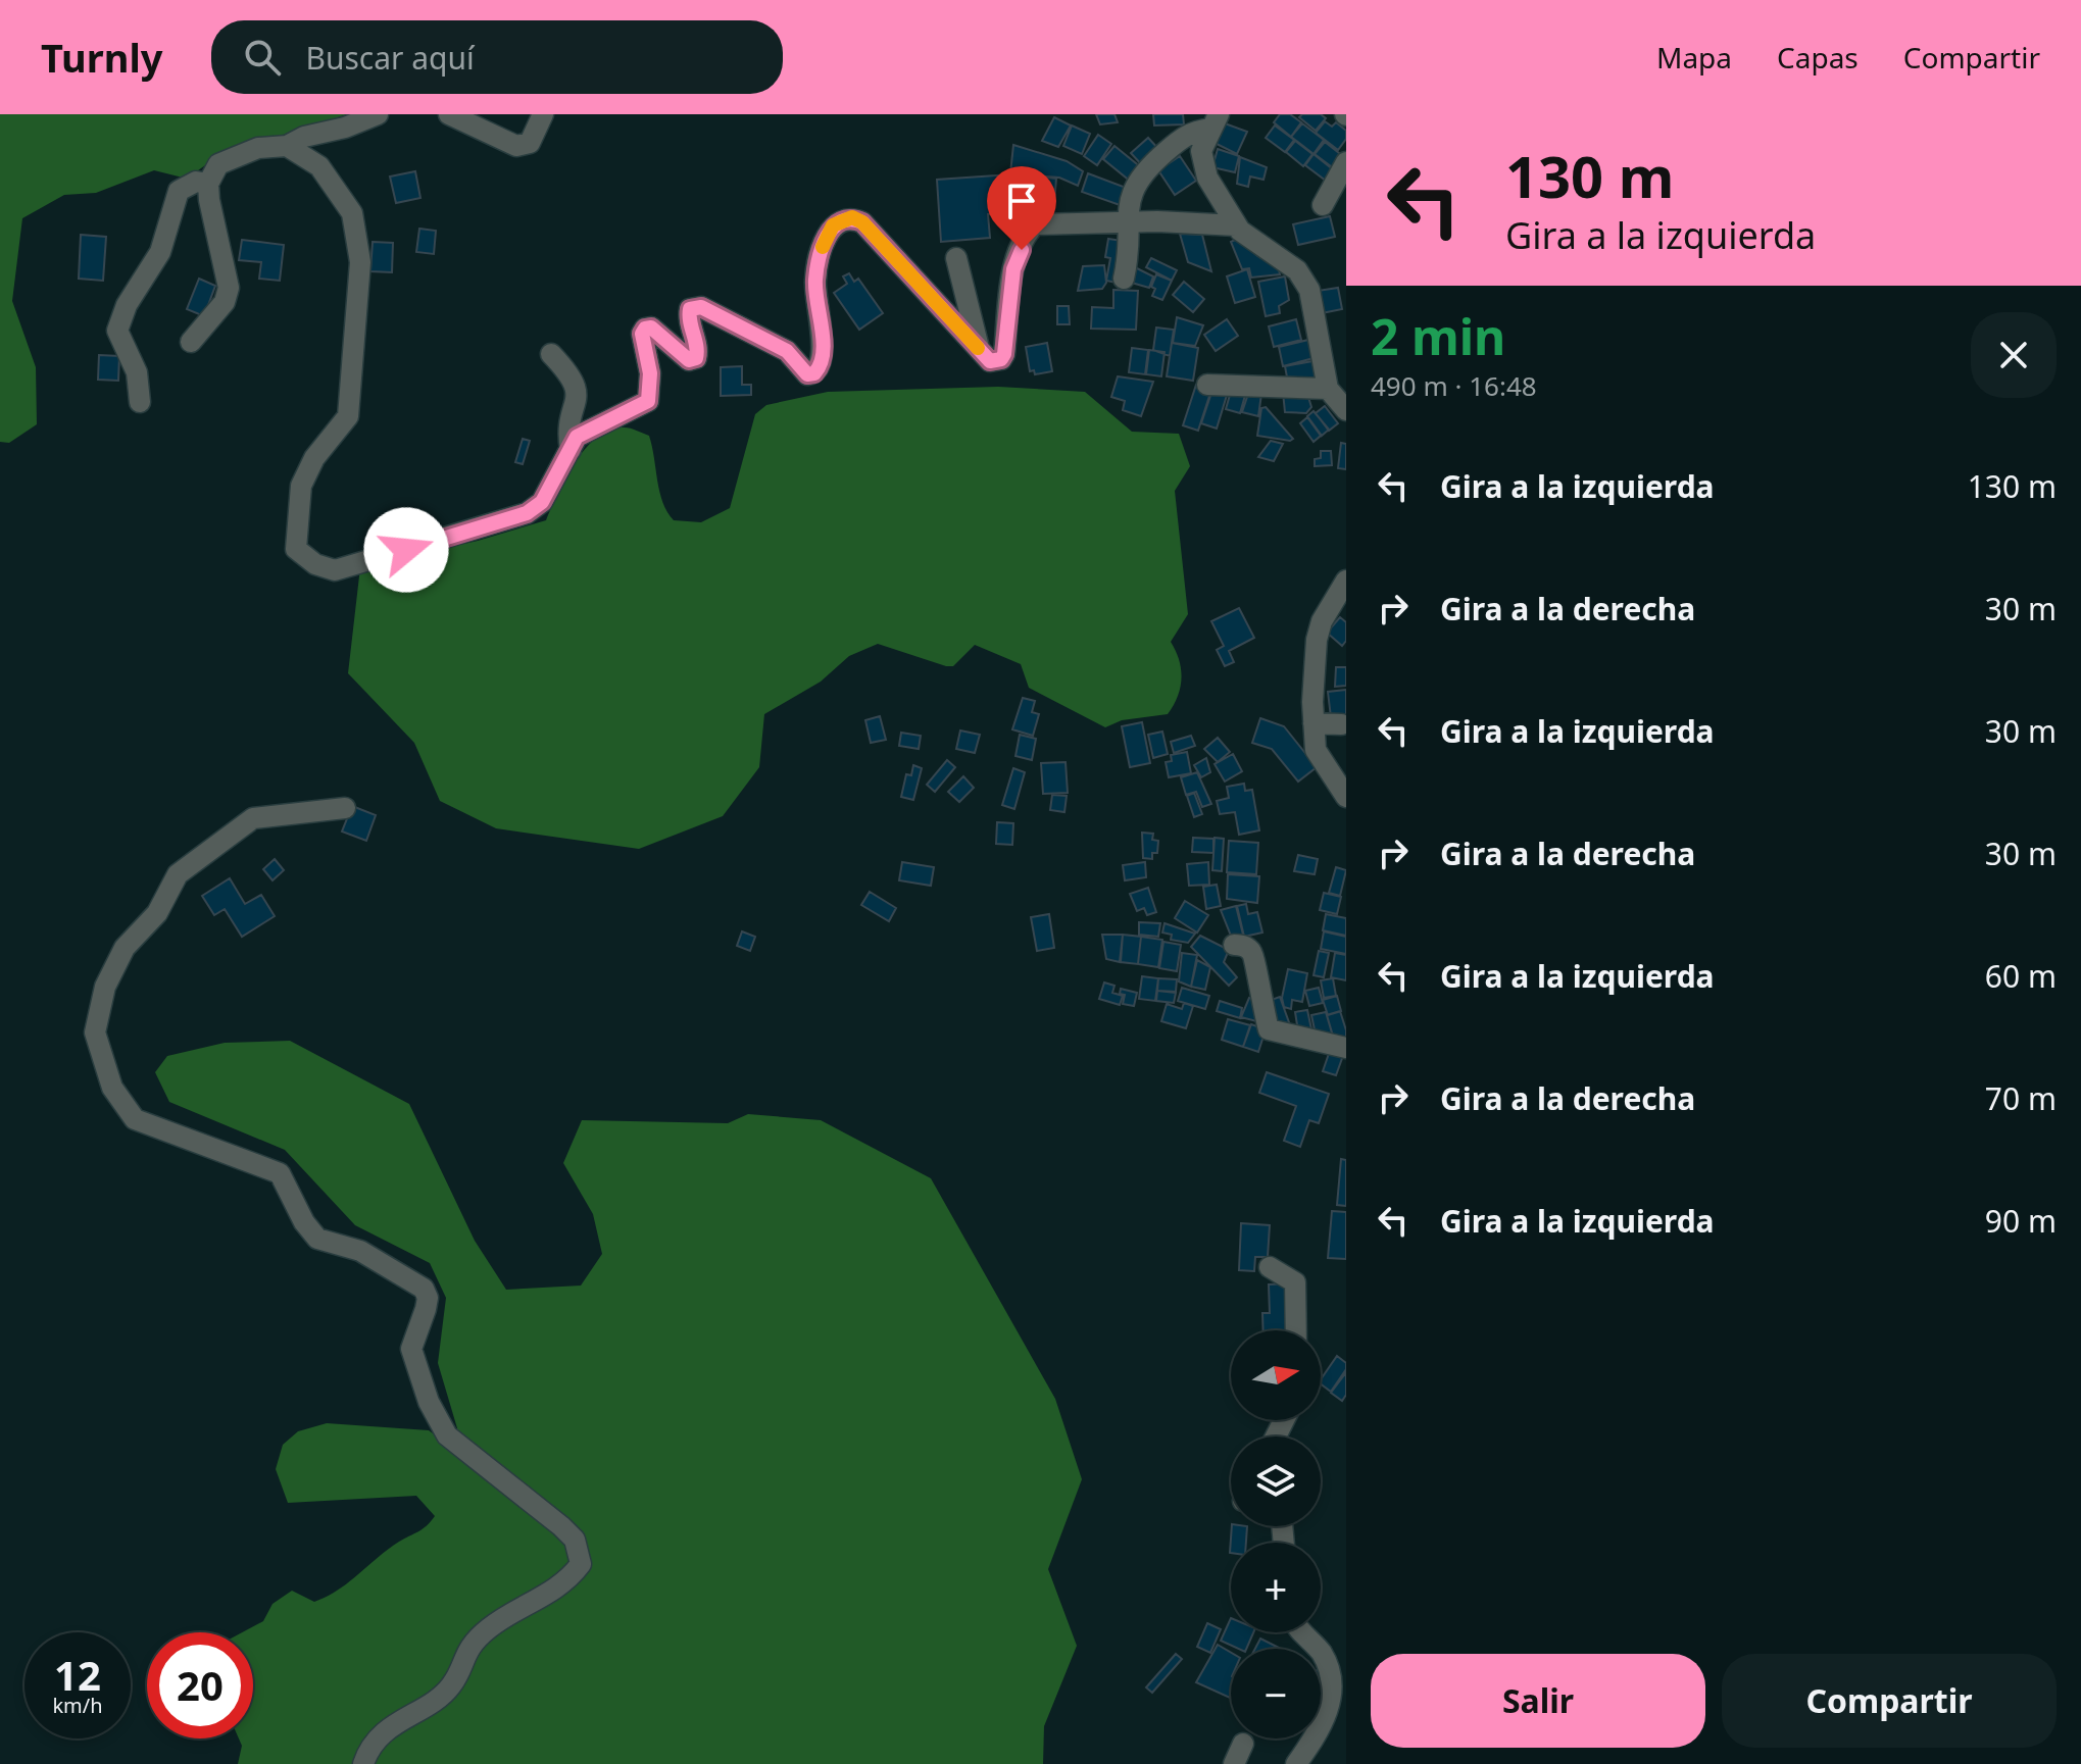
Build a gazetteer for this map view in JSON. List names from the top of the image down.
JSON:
{
  "north": "right",
  "page": {
    "header": "Turnly",
    "search": "Buscar aquí",
    "nav": ["Mapa", "Capas", "Compartir"],
    "turn": ["130 m", "Gira a la izquierda"],
    "heading": ["2 min", "490 m · 16:48"],
    "list": [
      {
        "name": "Gira a la izquierda",
        "value": "130 m"
      },
      {
        "name": "Gira a la derecha",
        "value": "30 m"
      },
      {
        "name": "Gira a la izquierda",
        "value": "30 m"
      },
      {
        "name": "Gira a la derecha",
        "value": "30 m"
      },
      {
        "name": "Gira a la izquierda",
        "value": "60 m"
      },
      {
        "name": "Gira a la derecha",
        "value": "70 m"
      },
      {
        "name": "Gira a la izquierda",
        "value": "90 m"
      }
    ],
    "map_buttons": ["+", "−"],
    "speed": "12 km/h",
    "limit": "20",
    "buttons": ["Salir", "Compartir"]
  }
}
